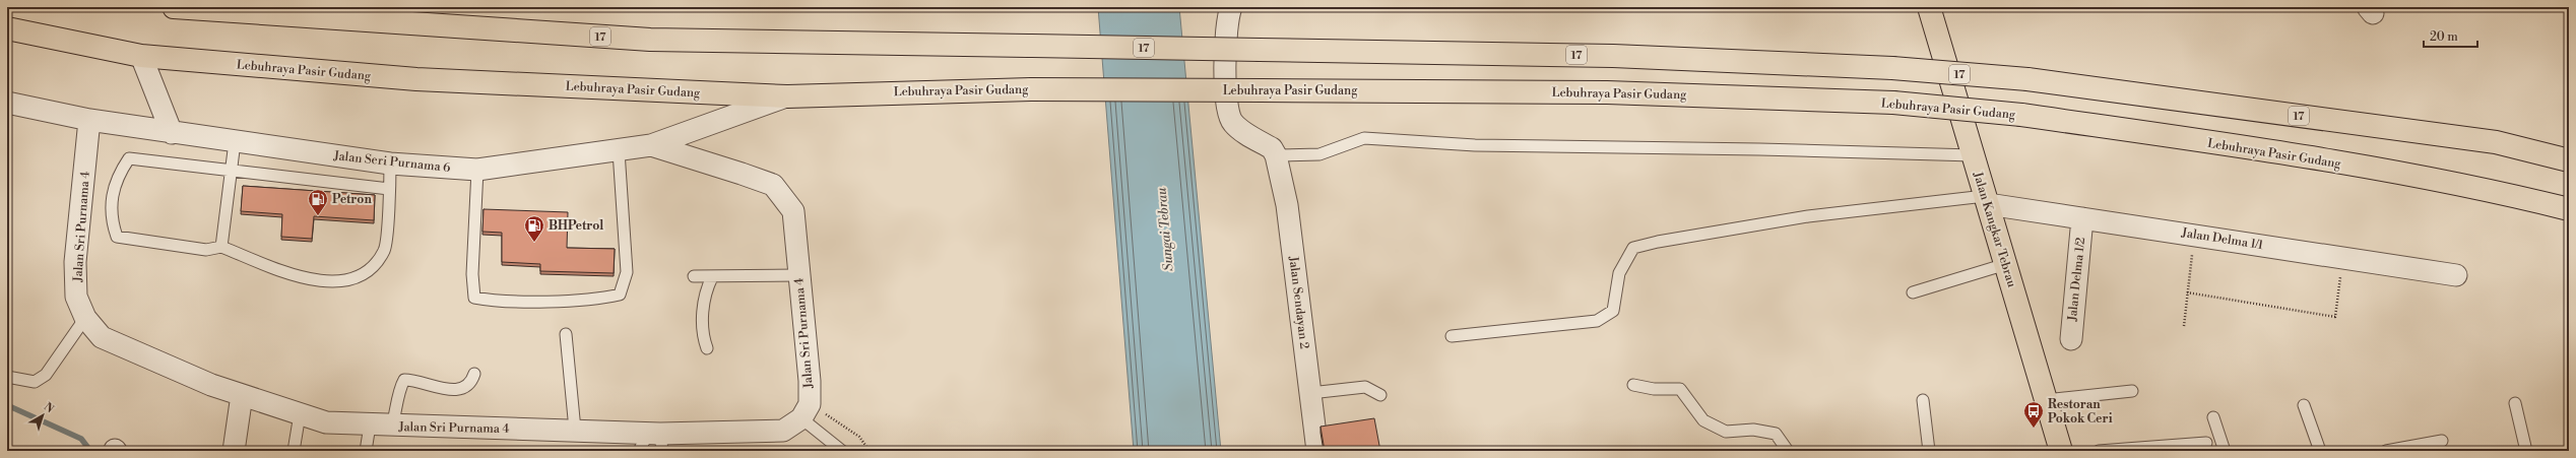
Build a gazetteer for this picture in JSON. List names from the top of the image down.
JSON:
{
  "streets": {
    "main road": ["17", "Lebuhraya Pasir Gudang", "Jalan Kangkar Tebrau"],
    "street": [
      "Jalan Seri Purnama 6",
      "Jalan Sri Purnama 4",
      "Jalan Delma 1/1",
      "Jalan Delma 1/2",
      "Jalan Sendayan 2"
    ]
  },
  "crossings": [
    ["Jalan Seri Purnama 6", "Jalan Sri Purnama 4"],
    ["Jalan Kangkar Tebrau", "Jalan Delma 1/1"],
    ["Jalan Delma 1/1", "Jalan Delma 1/2"]
  ],
  "water": ["Sungai Tebrau"],
  "places": {
    "fuel station": ["Petron", "BHPetrol"],
    "bus stop": ["Restoran Pokok Ceri"]
  },
  "scale_bar": "20 m",
  "north": "top right"
}
